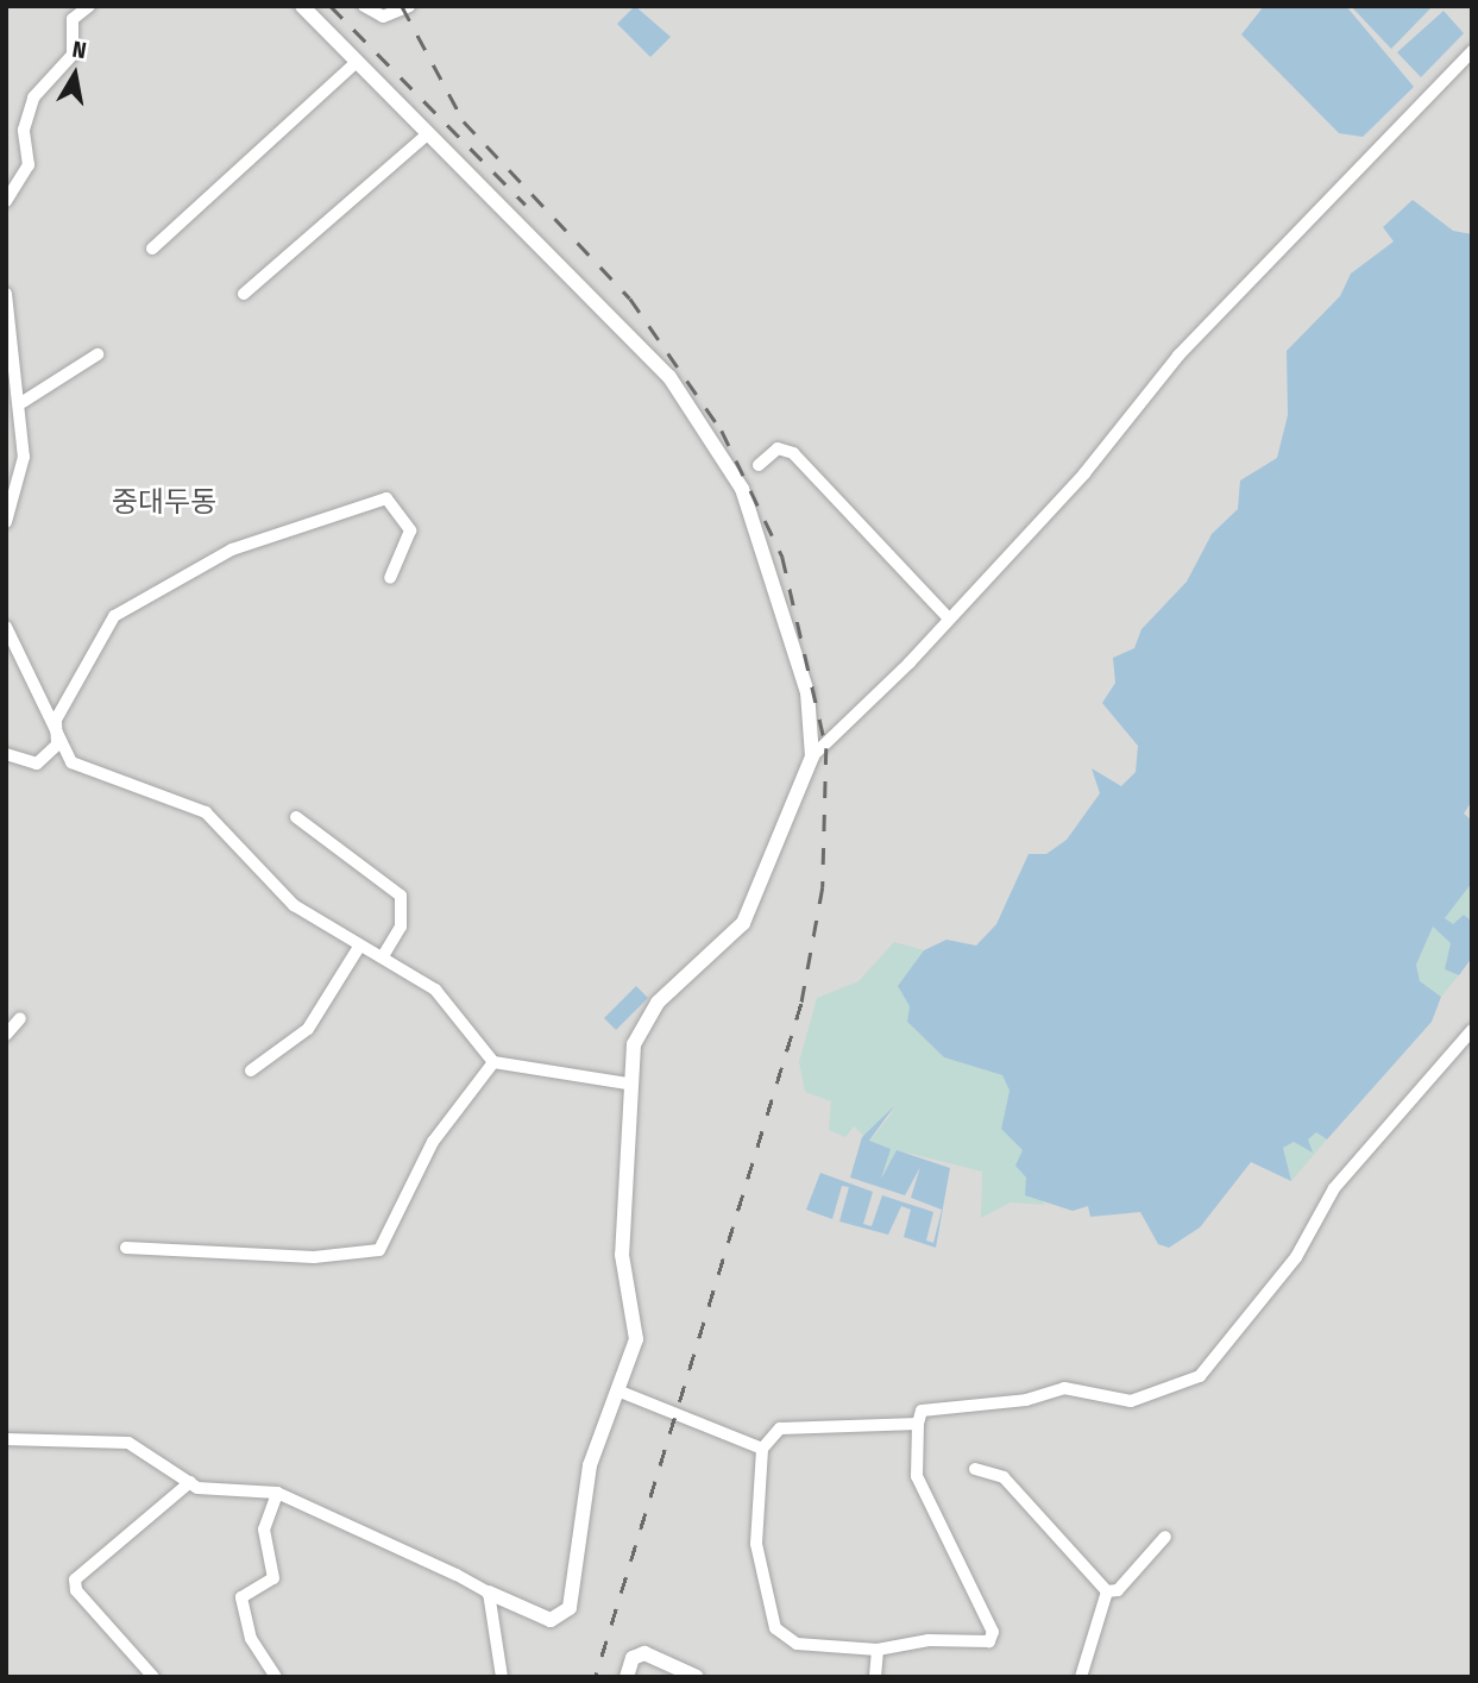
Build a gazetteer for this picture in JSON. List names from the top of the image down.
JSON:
{
  "districts": ["중대두동"],
  "north": "top"
}
